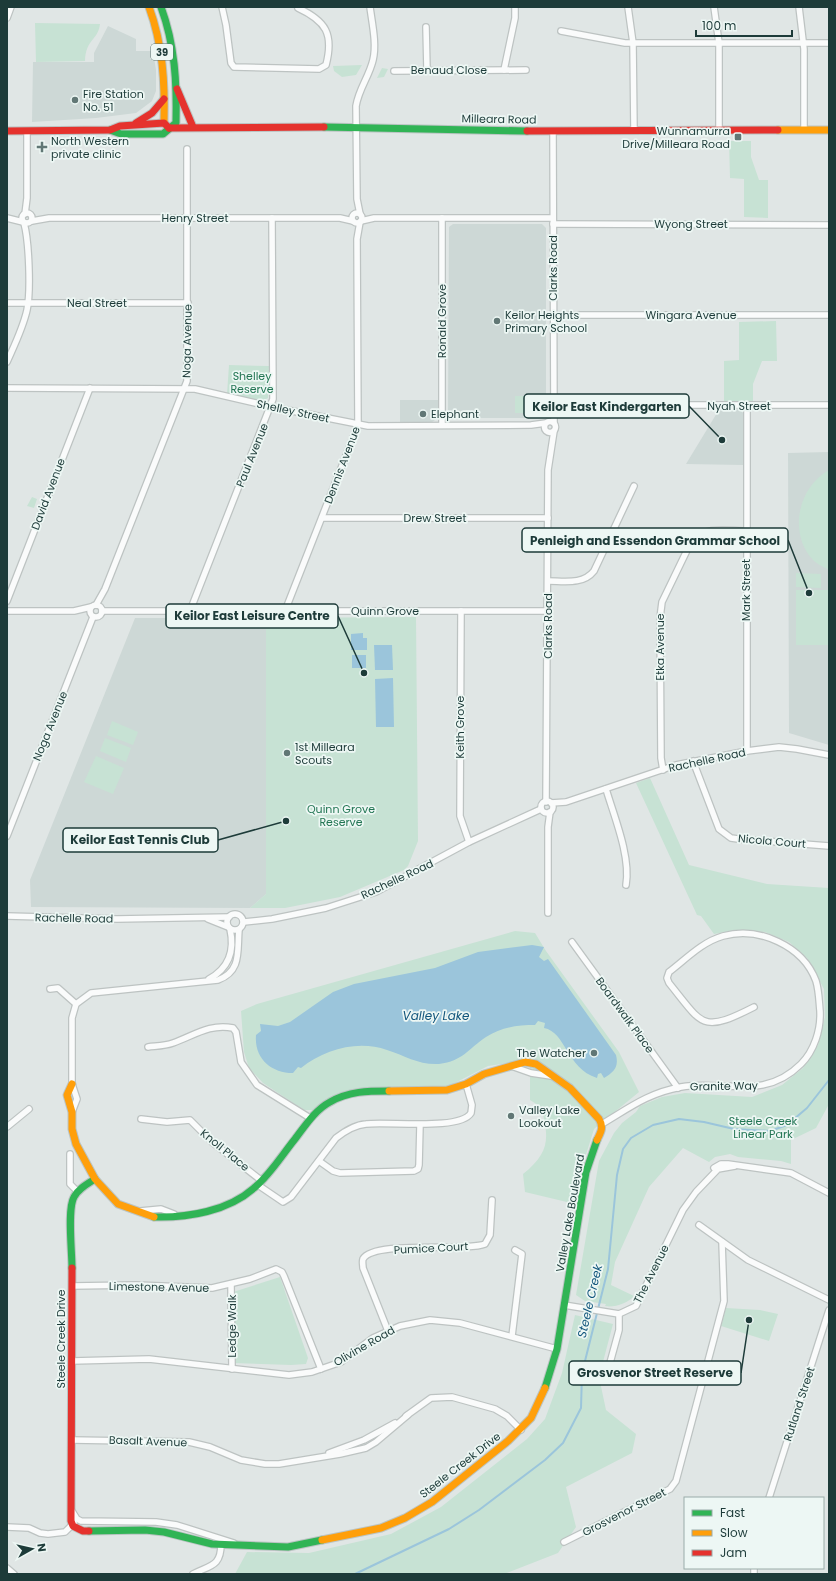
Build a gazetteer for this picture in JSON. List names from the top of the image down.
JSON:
{
  "streets": {
    "street": [
      "39",
      "Benaud Close",
      "Milleara Road",
      "Henry Street",
      "Wyong Street",
      "Clarks Road",
      "Neal Street",
      "Wingara Avenue",
      "Ronald Grove",
      "Noga Avenue",
      "Nyah Street",
      "Shelley Street",
      "Paul Avenue",
      "Dennis Avenue",
      "David Avenue",
      "Drew Street",
      "Mark Street",
      "Quinn Grove",
      "Etka Avenue",
      "Keith Grove",
      "Rachelle Road",
      "Nicola Court",
      "Boardwalk Place",
      "Granite Way",
      "Knoll Place",
      "Valley Lake Boulevard",
      "Pumice Court",
      "The Avenue",
      "Limestone Avenue",
      "Ledge Walk",
      "Steele Creek Drive",
      "Olivine Road",
      "Rutland Street",
      "Basalt Avenue",
      "Grosvenor Street"
    ]
  },
  "crossings": [
    ["39", "Milleara Road"],
    ["Milleara Road", "Clarks Road"],
    ["Milleara Road", "Dennis Avenue"],
    ["Henry Street", "Clarks Road"],
    ["Henry Street", "Ronald Grove"],
    ["Henry Street", "Noga Avenue"],
    ["Henry Street", "Paul Avenue"],
    ["Henry Street", "Dennis Avenue"],
    ["Wyong Street", "Clarks Road"],
    ["Clarks Road", "Wingara Avenue"],
    ["Clarks Road", "Nyah Street"],
    ["Clarks Road", "Shelley Street"],
    ["Clarks Road", "Drew Street"],
    ["Clarks Road", "Quinn Grove"],
    ["Clarks Road", "Rachelle Road"],
    ["Neal Street", "Noga Avenue"],
    ["Ronald Grove", "Shelley Street"],
    ["Noga Avenue", "Shelley Street"],
    ["Noga Avenue", "Quinn Grove"],
    ["Nyah Street", "Mark Street"],
    ["Shelley Street", "Paul Avenue"],
    ["Shelley Street", "Dennis Avenue"],
    ["Shelley Street", "David Avenue"],
    ["Paul Avenue", "Quinn Grove"],
    ["Dennis Avenue", "Drew Street"],
    ["Dennis Avenue", "Quinn Grove"],
    ["Mark Street", "Etka Avenue"],
    ["Mark Street", "Rachelle Road"],
    ["Quinn Grove", "Keith Grove"],
    ["Etka Avenue", "Rachelle Road"],
    ["Keith Grove", "Rachelle Road"],
    ["Rachelle Road", "Nicola Court"],
    ["Boardwalk Place", "Granite Way"],
    ["Granite Way", "Valley Lake Boulevard"],
    ["Valley Lake Boulevard", "Steele Creek Drive"],
    ["Pumice Court", "Olivine Road"],
    ["Limestone Avenue", "Ledge Walk"],
    ["Limestone Avenue", "Steele Creek Drive"],
    ["Limestone Avenue", "Olivine Road"],
    ["Ledge Walk", "Olivine Road"],
    ["Steele Creek Drive", "Olivine Road"],
    ["Steele Creek Drive", "Basalt Avenue"]
  ],
  "water": ["Valley Lake", "Steele Creek"],
  "parks": ["Shelley Reserve", "Quinn Grove Reserve", "Steele Creek Linear Park"],
  "places": {
    "other": [
      "Fire Station No. 51",
      "Keilor Heights Primary School",
      "Elephant",
      "Keilor East Kindergarten",
      "Penleigh and Essendon Grammar School",
      "Keilor East Leisure Centre",
      "1st Milleara Scouts",
      "Keilor East Tennis Club",
      "The Watcher",
      "Valley Lake Lookout",
      "Grosvenor Street Reserve"
    ],
    "transit": ["Wunnamurra Drive/Milleara Road"],
    "health": ["North Western private clinic"]
  },
  "legend": ["Fast", "Slow", "Jam"],
  "scale_bar": "100 m",
  "north": "right"
}
